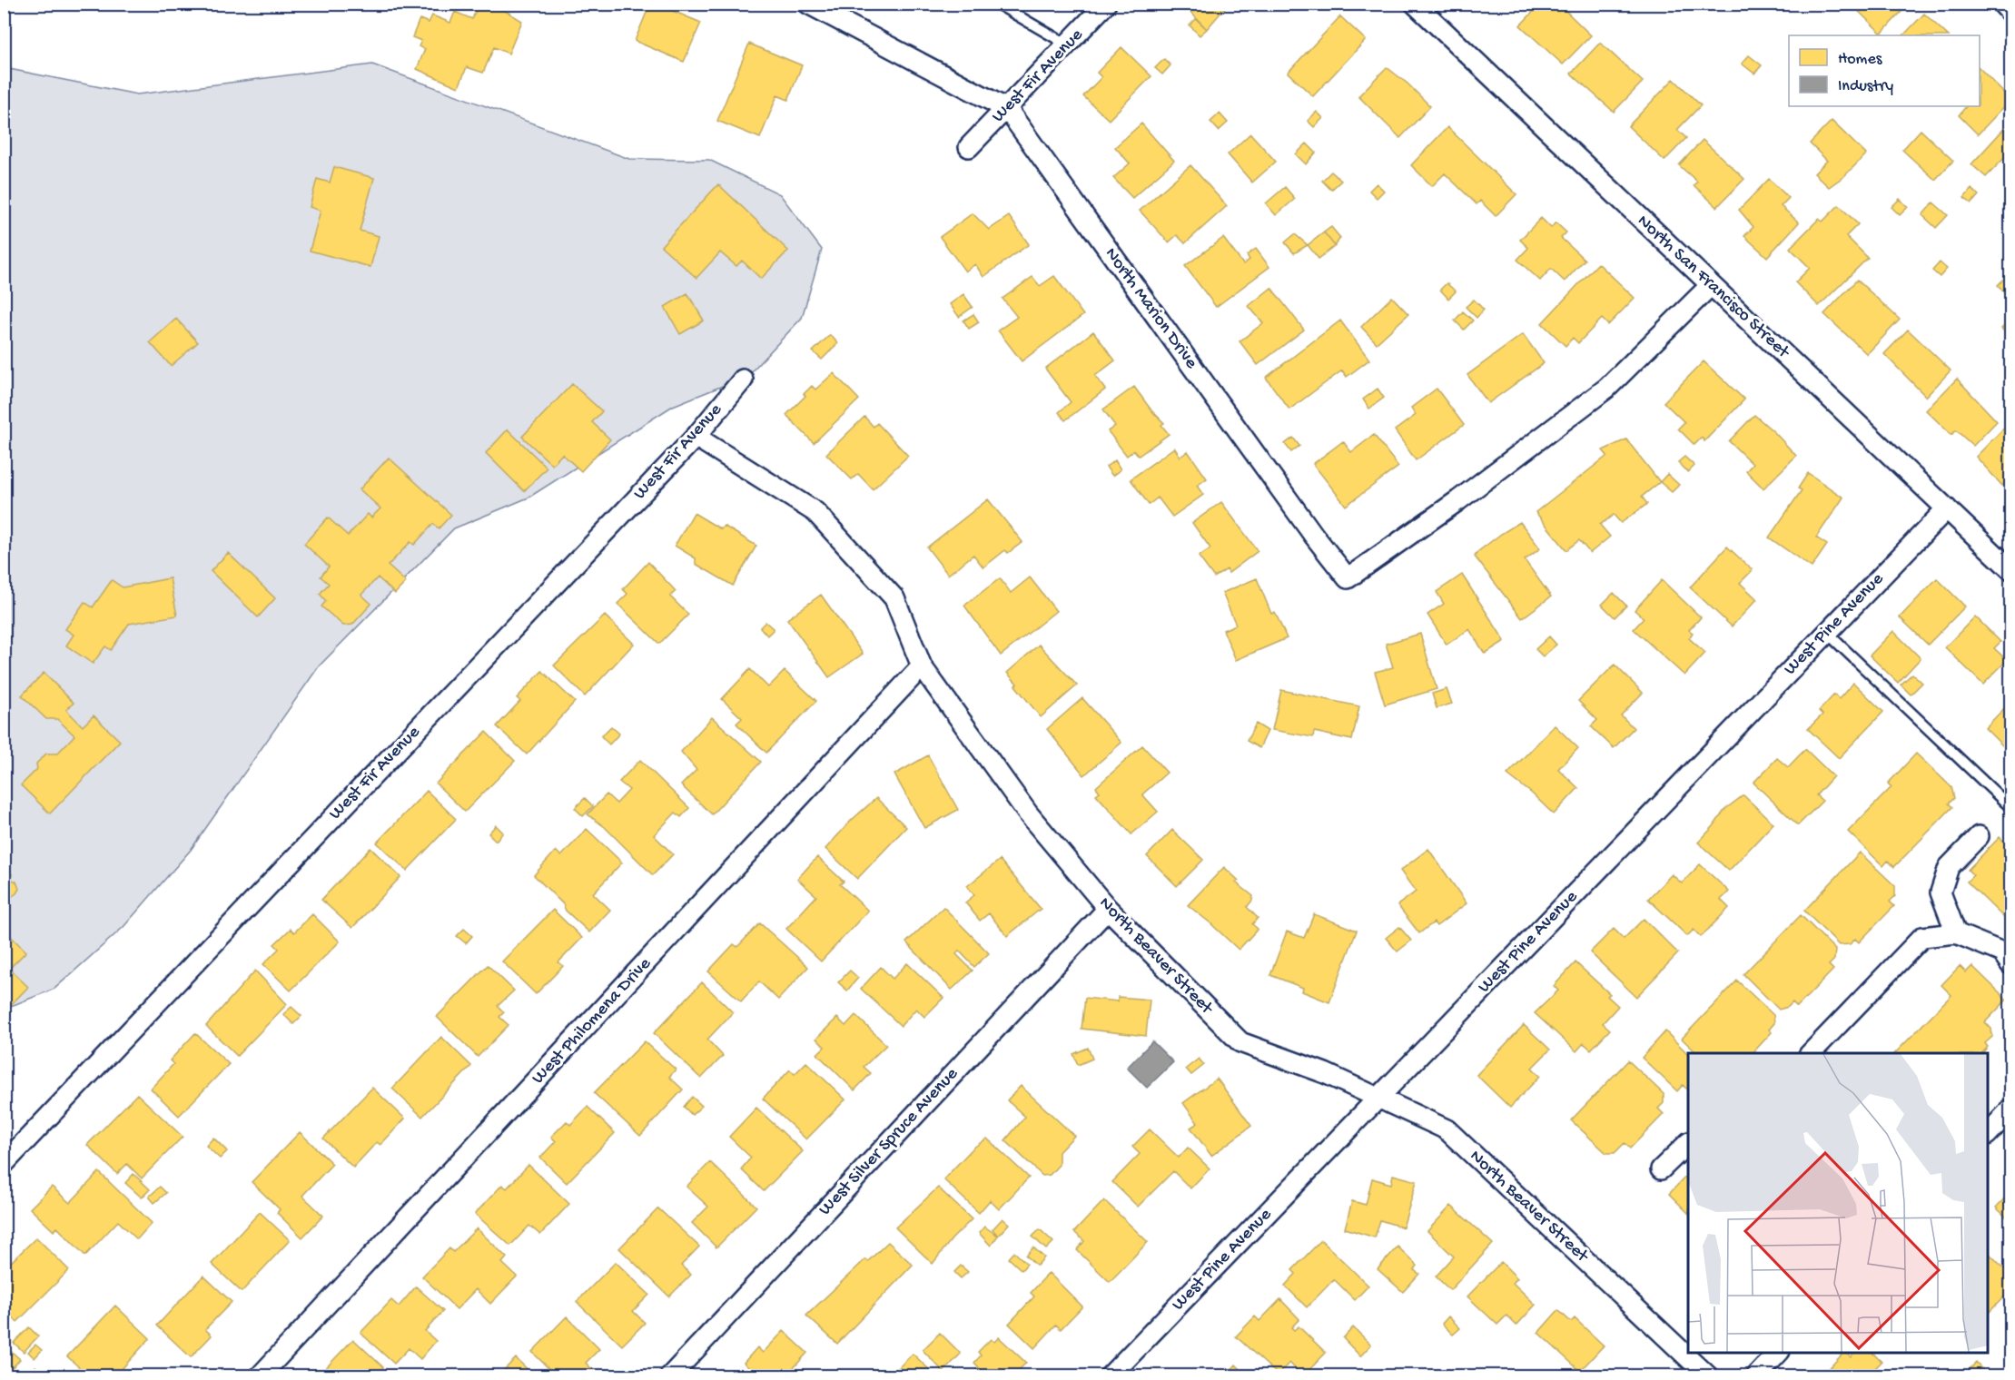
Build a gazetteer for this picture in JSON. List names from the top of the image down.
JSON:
{
  "streets": {
    "street": [
      "West Fir Avenue",
      "North San Francisco Street",
      "North Marion Drive",
      "West Pine Avenue",
      "North Beaver Street",
      "West Philomena Drive",
      "West Silver Spruce Avenue"
    ]
  },
  "crossings": [
    ["West Fir Avenue", "North Marion Drive"],
    ["West Fir Avenue", "North Beaver Street"],
    ["North San Francisco Street", "North Marion Drive"],
    ["North San Francisco Street", "West Pine Avenue"],
    ["West Pine Avenue", "North Beaver Street"],
    ["North Beaver Street", "West Philomena Drive"],
    ["North Beaver Street", "West Silver Spruce Avenue"]
  ],
  "legend": ["Homes", "Industry"]
}
